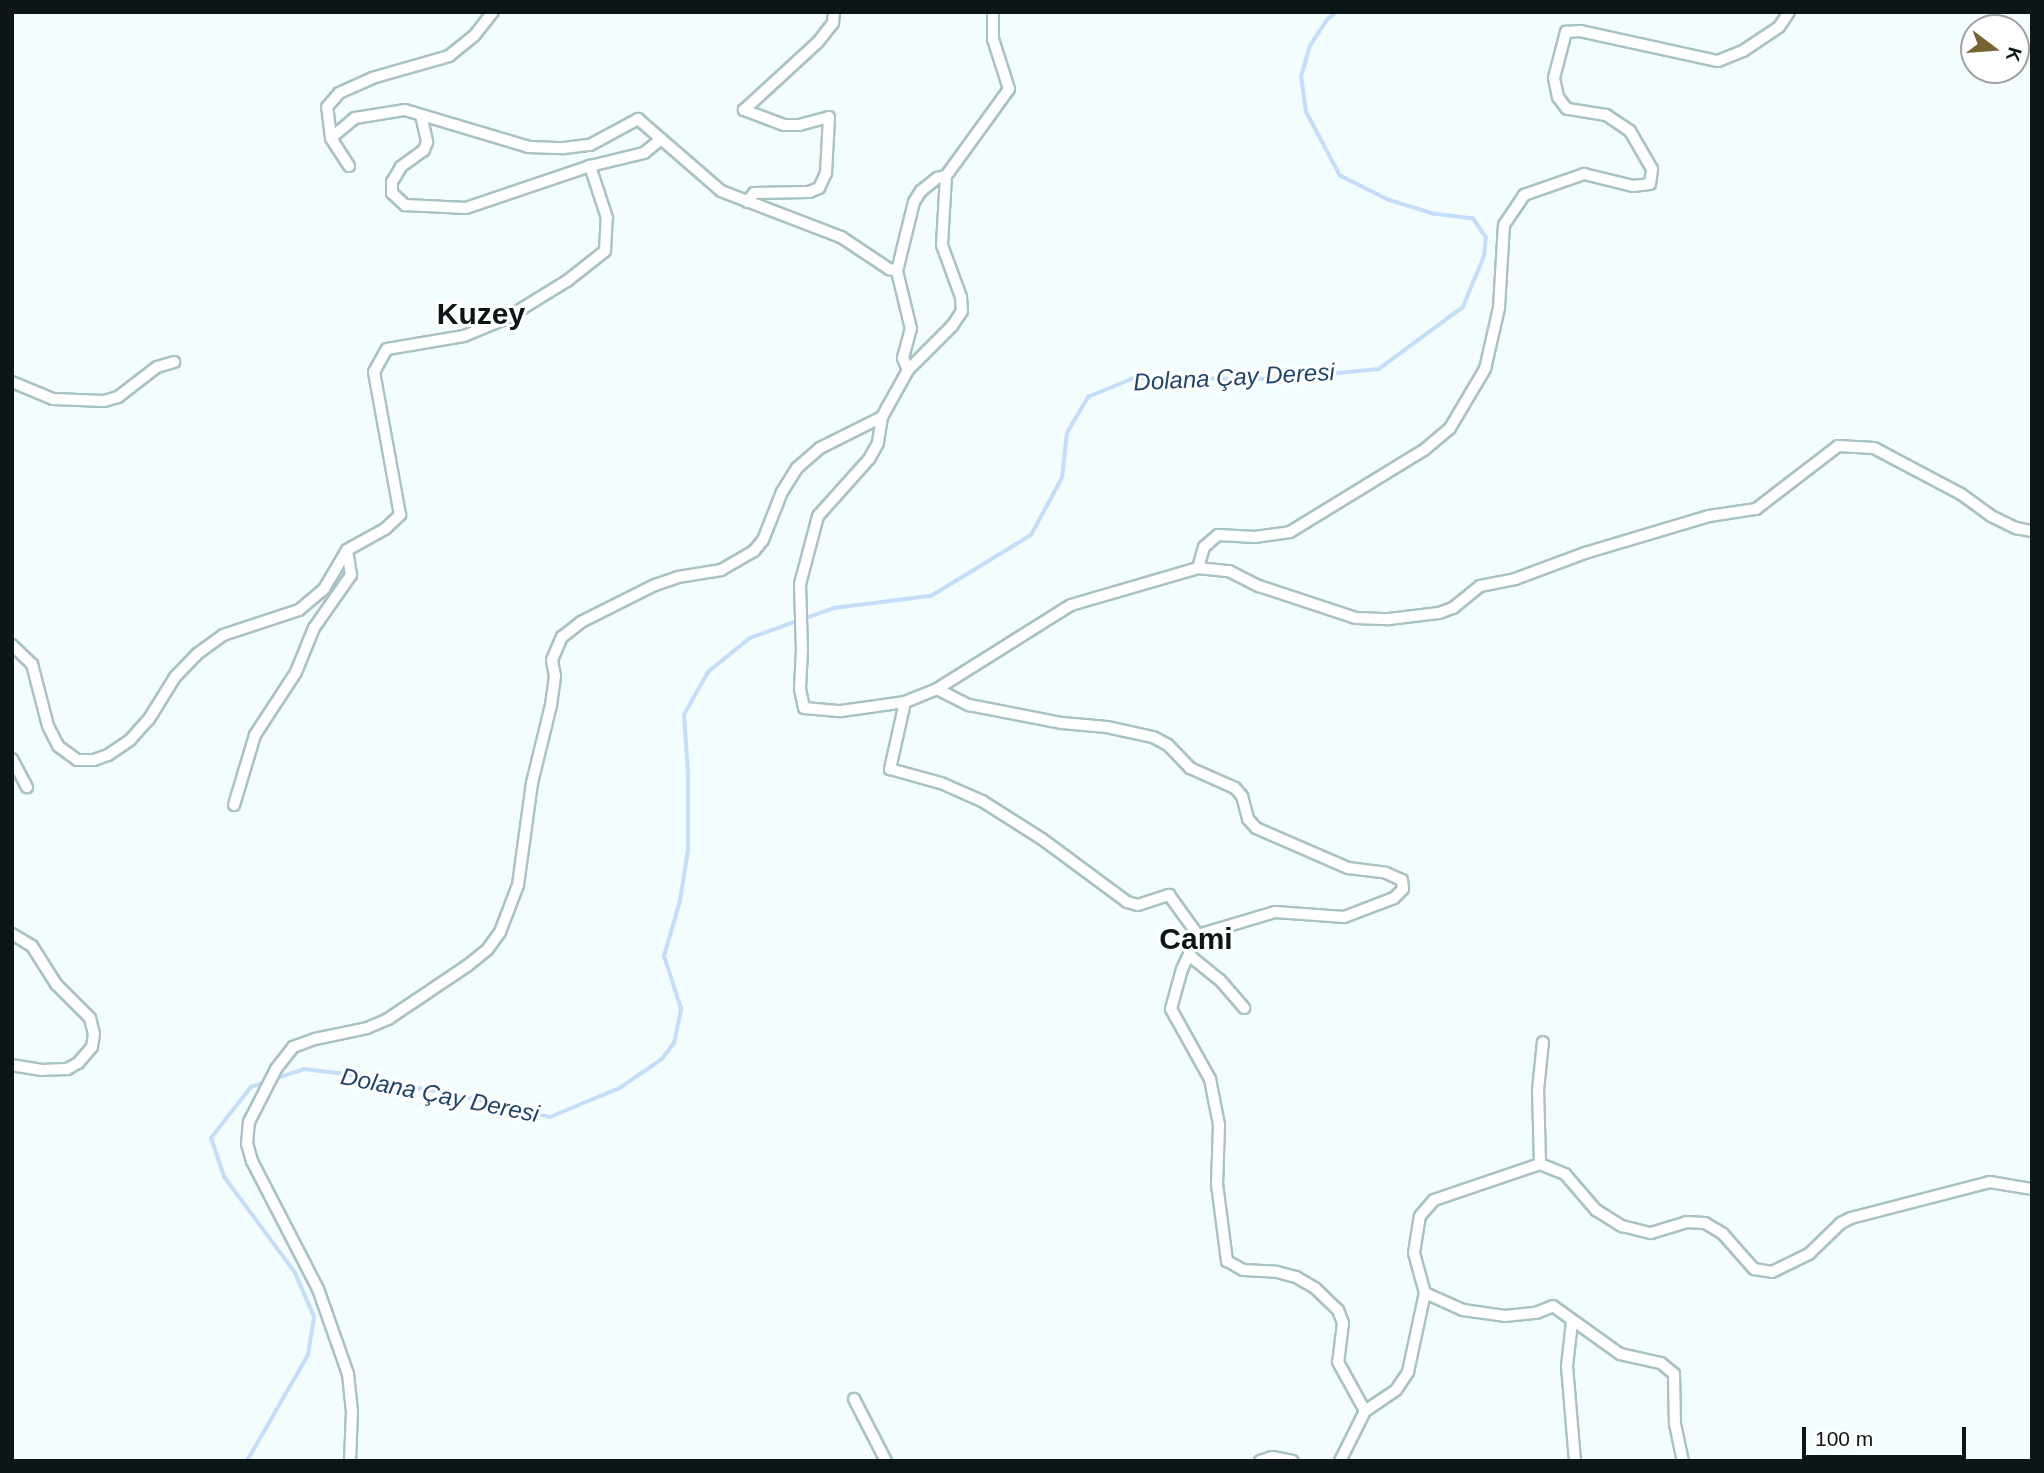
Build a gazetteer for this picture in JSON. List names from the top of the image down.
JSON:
{
  "districts": ["Kuzey", "Cami"],
  "water": ["Dolana Çay Deresi"],
  "scale_bar": "100 m",
  "north": "right"
}
